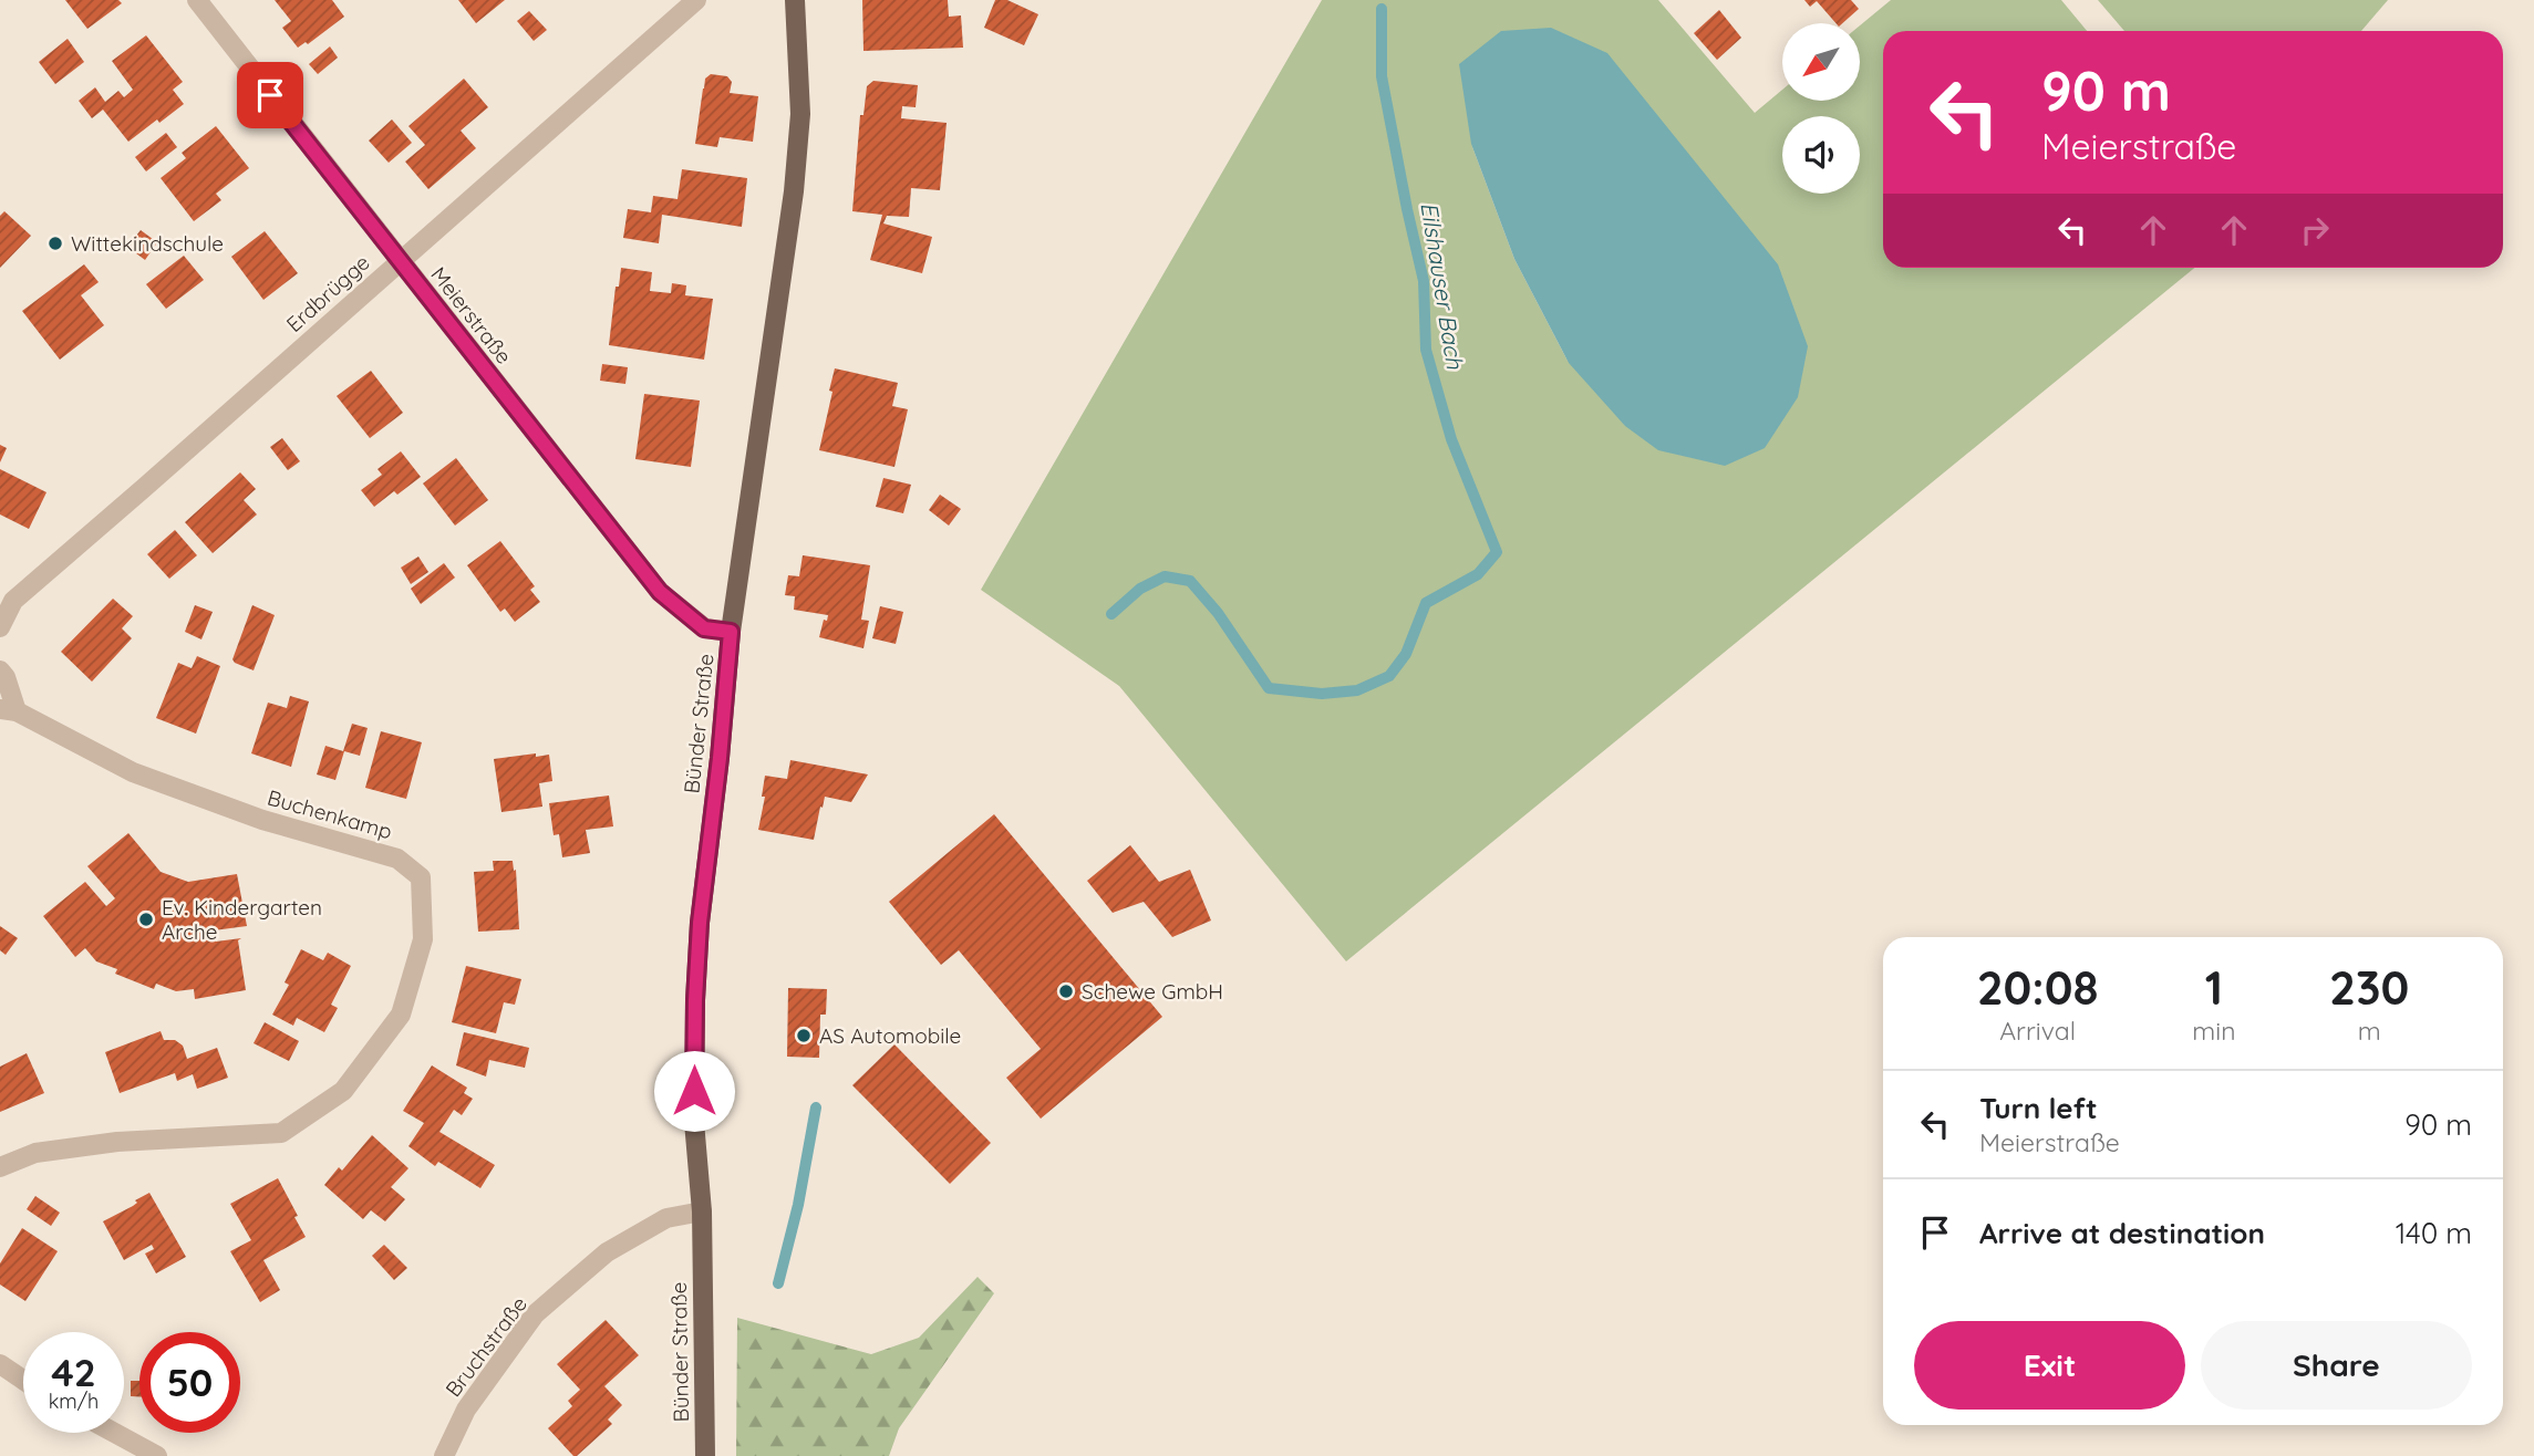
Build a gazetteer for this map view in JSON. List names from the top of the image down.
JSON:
{
  "streets": {
    "main road": ["Bünder Straße"],
    "street": [
      "Erdbrügge",
      "Meierstraße",
      "Buchenkamp",
      "Bruchstraße"
    ]
  },
  "crossings": [
    ["Erdbrügge", "Meierstraße"],
    ["Meierstraße", "Bünder Straße"],
    ["Bünder Straße", "Bruchstraße"]
  ],
  "water": ["Eilshauser Bach"],
  "places": [
    "Wittekindschule",
    "Ev. Kindergarten Arche",
    "Schewe GmbH",
    "AS Automobile"
  ],
  "north": "bottom left",
  "page": {
    "turn": ["90 m", "Meierstraße"],
    "eta": [
      "20:08",
      "Arrival",
      "1",
      "min",
      "230",
      "m"
    ],
    "list": [
      {
        "name": "Turn left",
        "note": "Meierstraße",
        "value": "90 m"
      },
      {
        "name": "Arrive at destination",
        "value": "140 m"
      }
    ],
    "buttons": ["Exit", "Share"],
    "speed": "42 km/h",
    "limit": "50"
  }
}
